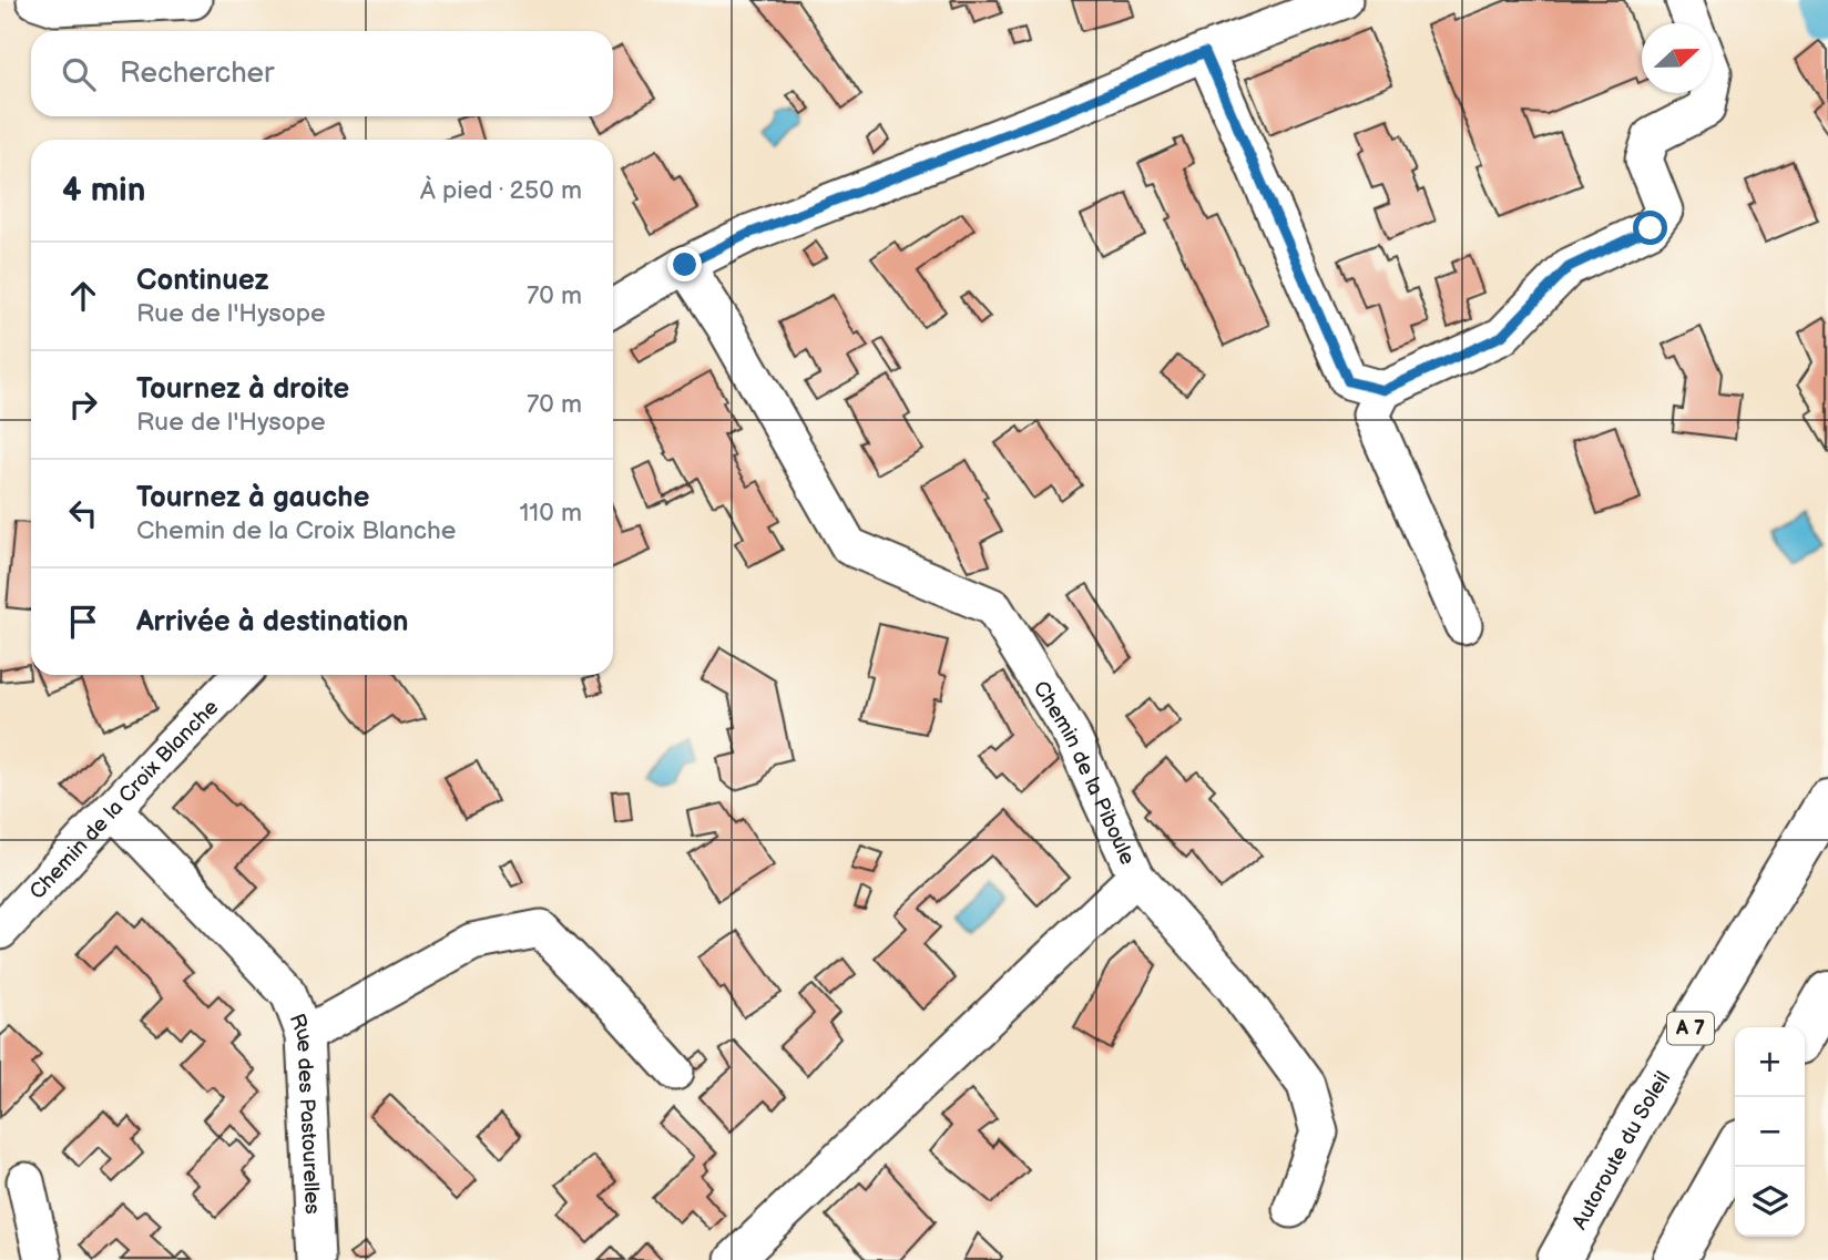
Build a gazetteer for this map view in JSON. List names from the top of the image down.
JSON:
{
  "streets": {
    "highway": ["A 7", "Autoroute du Soleil"],
    "street": ["Chemin de la Piboule", "Chemin de la Croix Blanche", "Rue des Pastourelles"]
  },
  "crossings": [
    ["Chemin de la Croix Blanche", "Rue des Pastourelles"]
  ],
  "north": "right",
  "page": {
    "search": "Rechercher",
    "heading": ["4 min", "À pied · 250 m"],
    "list": [
      ["Continuez", "Rue de l'Hysope", "70 m"],
      ["Tournez à droite", "Rue de l'Hysope", "70 m"],
      ["Tournez à gauche", "Chemin de la Croix Blanche", "110 m"],
      "Arrivée à destination"
    ],
    "map_buttons": ["+", "−"]
  }
}
